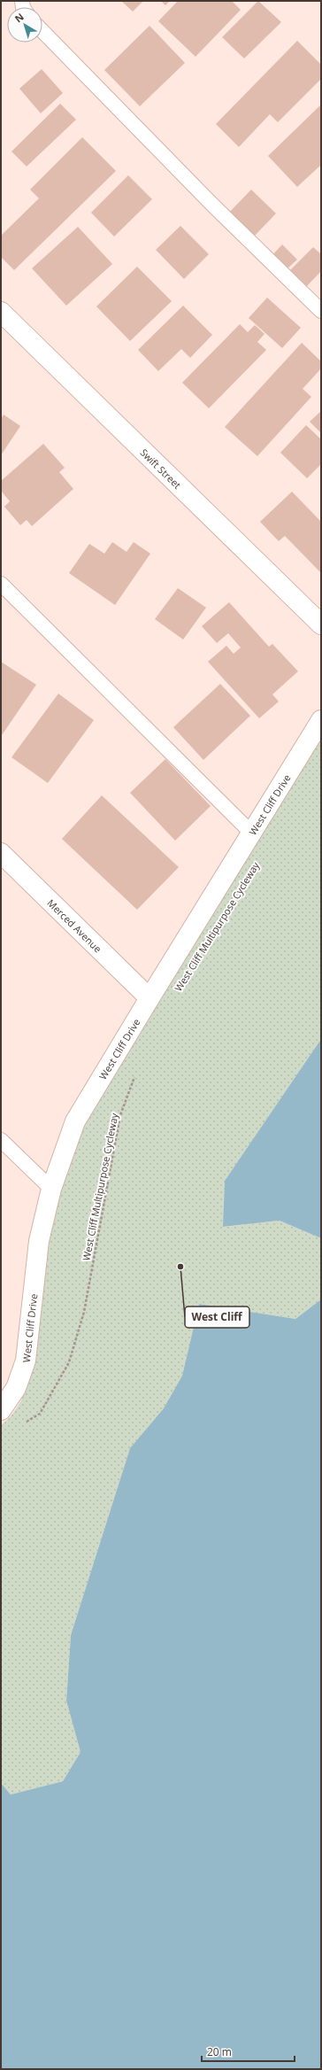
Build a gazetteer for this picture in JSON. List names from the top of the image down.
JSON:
{
  "streets": {
    "street": ["Swift Street", "West Cliff Drive", "Merced Avenue"],
    "path": ["West Cliff Multipurpose Cycleway"]
  },
  "crossings": [
    ["West Cliff Drive", "Merced Avenue"]
  ],
  "places": ["West Cliff"],
  "scale_bar": "20 m",
  "north": "top left"
}
